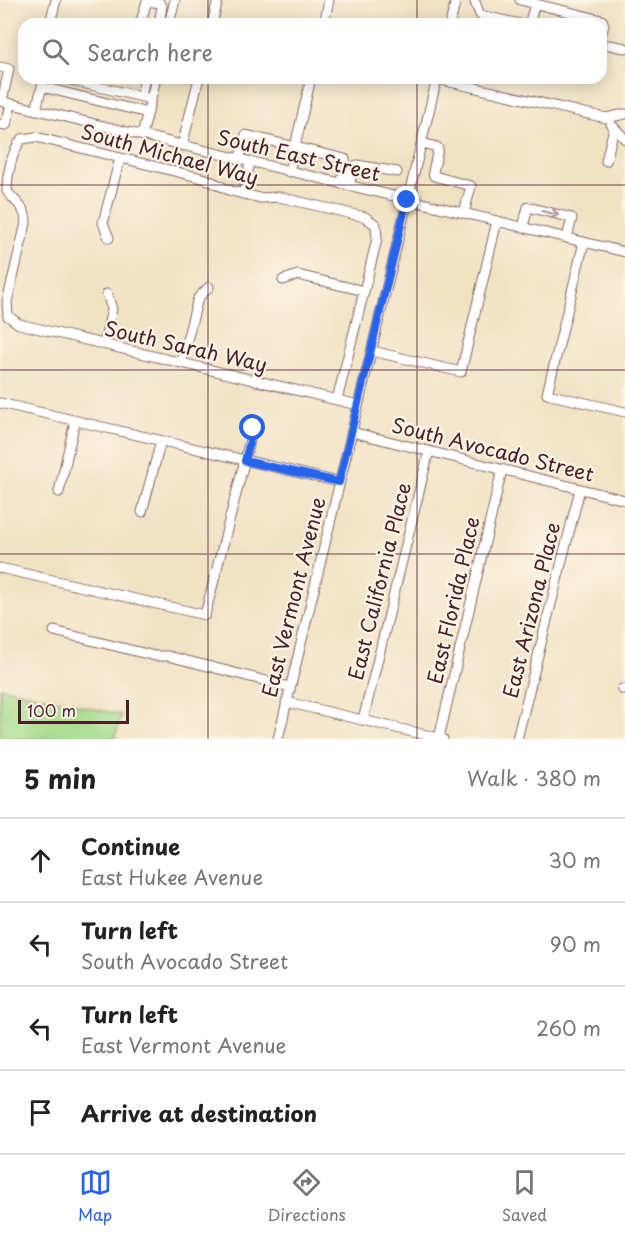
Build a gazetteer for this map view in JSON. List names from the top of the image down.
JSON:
{
  "streets": {
    "street": [
      "South Michael Way",
      "South East Street",
      "South Sarah Way",
      "South Avocado Street",
      "East California Place",
      "East Vermont Avenue",
      "East Florida Place",
      "East Arizona Place"
    ]
  },
  "crossings": [
    ["South Michael Way", "South Sarah Way"],
    ["South East Street", "East Vermont Avenue"],
    ["South Sarah Way", "East Vermont Avenue"],
    ["South Avocado Street", "East California Place"],
    ["South Avocado Street", "East Vermont Avenue"],
    ["South Avocado Street", "East Florida Place"],
    ["South Avocado Street", "East Arizona Place"]
  ],
  "scale_bar": "100 m",
  "page": {
    "search": "Search here",
    "scale": "100 m",
    "heading": ["5 min", "Walk · 380 m"],
    "list": [
      ["Continue", "East Hukee Avenue", "30 m"],
      ["Turn left", "South Avocado Street", "90 m"],
      ["Turn left", "East Vermont Avenue", "260 m"],
      "Arrive at destination"
    ],
    "nav": ["Map", "Directions", "Saved"]
  }
}
